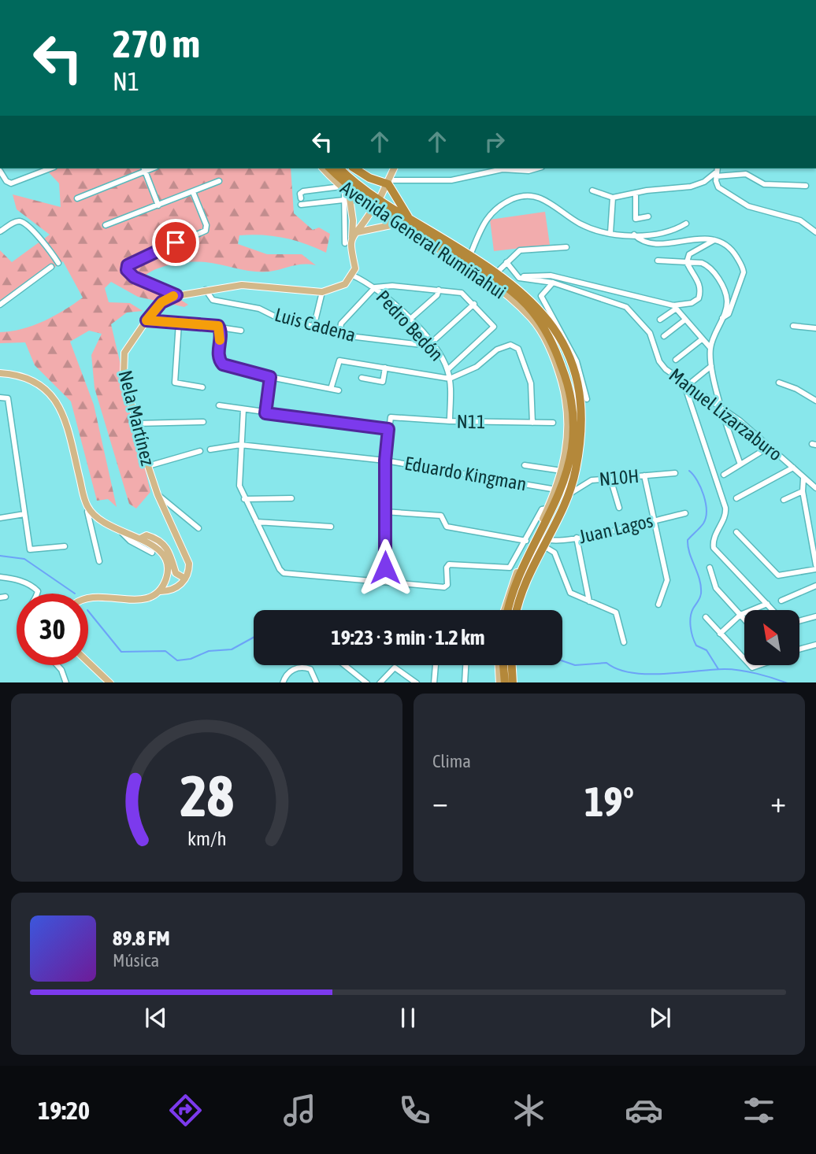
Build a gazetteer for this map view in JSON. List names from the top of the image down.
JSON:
{
  "streets": {
    "main road": ["Avenida General Rumiñahui", "Nela Martínez"],
    "street": [
      "Luis Cadena",
      "Pedro Bedón",
      "Manuel Lizarzaburo",
      "N11",
      "Eduardo Kingman",
      "N10H",
      "Juan Lagos"
    ]
  },
  "crossings": [
    ["Avenida General Rumiñahui", "Eduardo Kingman"],
    ["Luis Cadena", "Pedro Bedón"],
    ["Luis Cadena", "Nela Martínez"],
    ["Pedro Bedón", "Nela Martínez"],
    ["Pedro Bedón", "N11"]
  ],
  "north": "top left",
  "page": {
    "turn": ["270 m", "N1"],
    "limit": "30",
    "trip": "19:23 · 3 min · 1.2 km",
    "tile": "Clima",
    "heat": ["−", "19°", "+"],
    "song": ["89.8 FM", "Música"],
    "tabs": "19:20",
    "gauge": ["28", "km/h"]
  }
}
